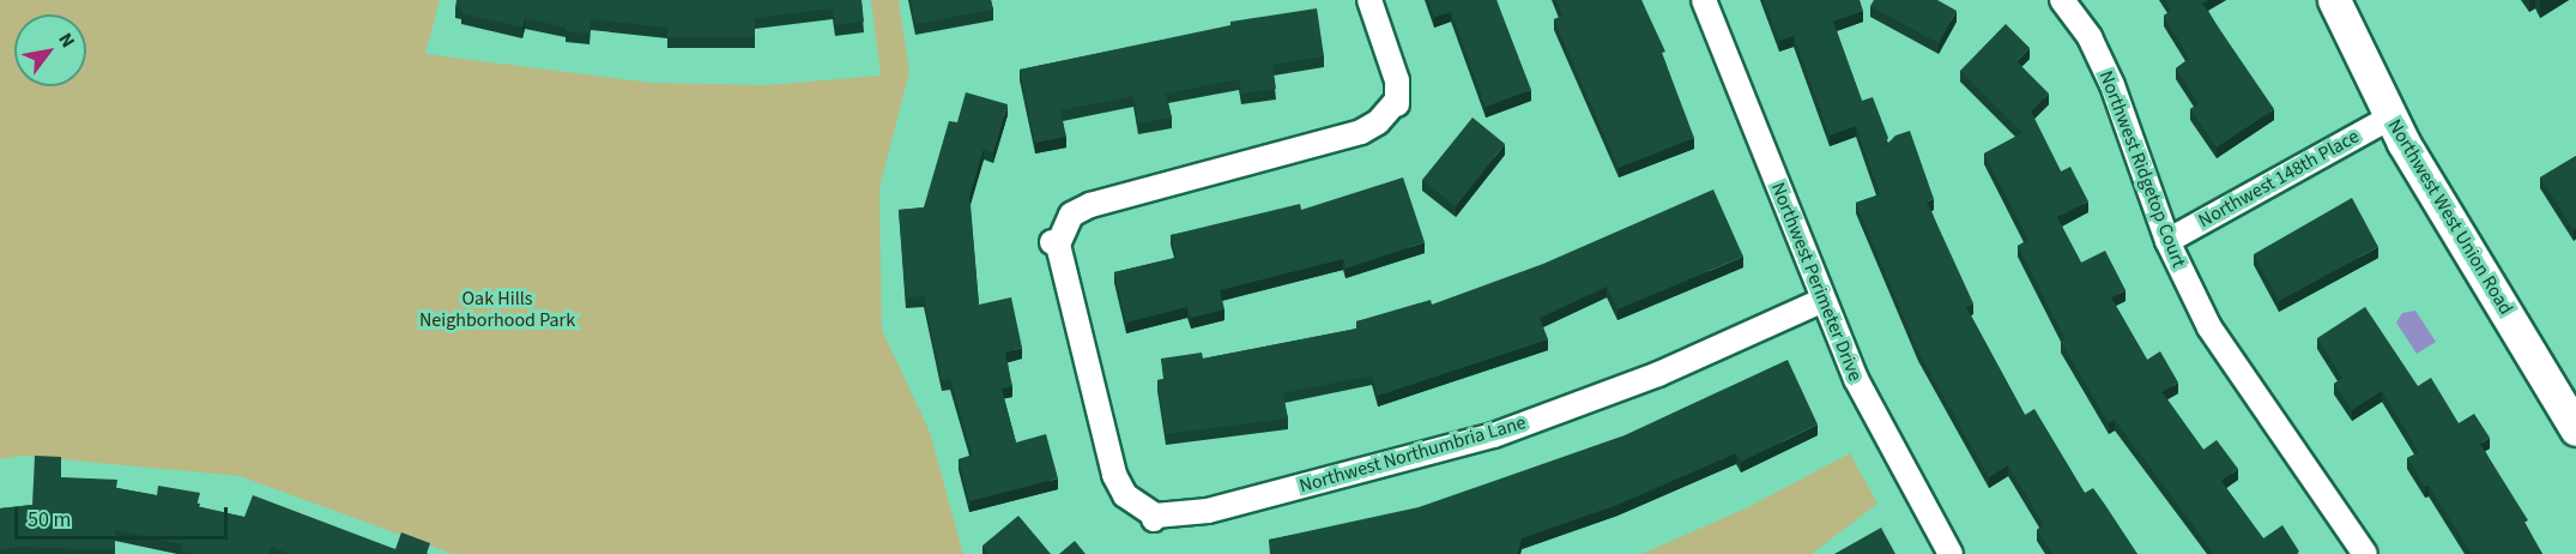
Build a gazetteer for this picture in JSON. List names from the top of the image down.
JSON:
{
  "streets": {
    "street": [
      "Northwest Ridgetop Court",
      "Northwest 148th Place",
      "Northwest West Union Road",
      "Northwest Perimeter Drive",
      "Northwest Northumbria Lane"
    ]
  },
  "crossings": [
    ["Northwest Ridgetop Court", "Northwest 148th Place"],
    ["Northwest 148th Place", "Northwest West Union Road"],
    ["Northwest Perimeter Drive", "Northwest Northumbria Lane"]
  ],
  "parks": ["Oak Hills Neighborhood Park"],
  "scale_bar": "50 m",
  "north": "top right"
}
